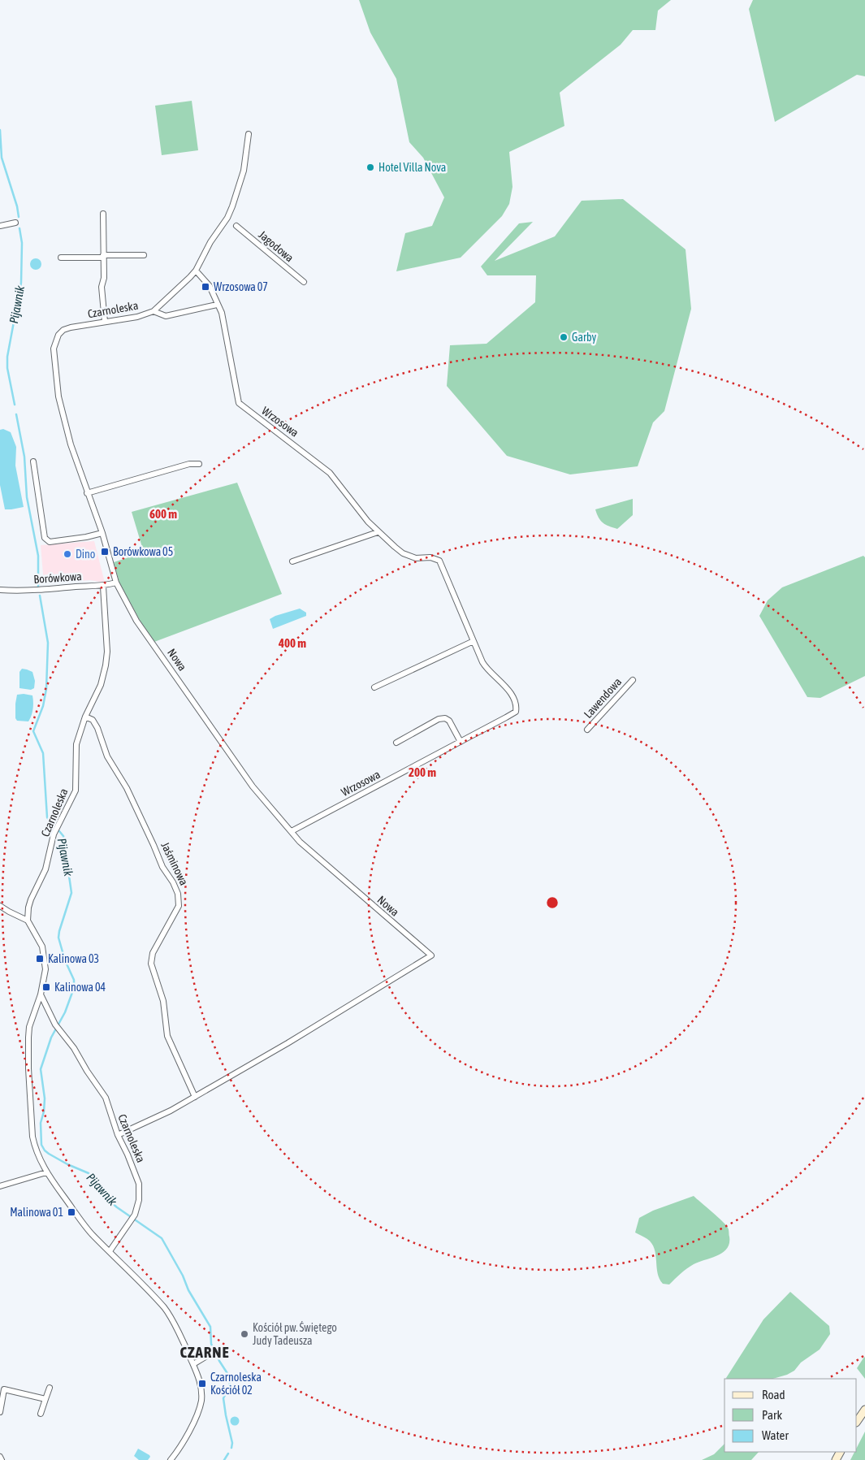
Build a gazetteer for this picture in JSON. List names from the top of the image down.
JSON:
{
  "streets": {
    "street": [
      "Jagodowa",
      "Czarnoleska",
      "Wrzosowa",
      "Borówkowa",
      "Nowa",
      "Lawendowa",
      "Jaśminowa"
    ]
  },
  "crossings": [
    ["Czarnoleska", "Wrzosowa"],
    ["Czarnoleska", "Borówkowa"],
    ["Czarnoleska", "Nowa"],
    ["Czarnoleska", "Jaśminowa"],
    ["Wrzosowa", "Nowa"],
    ["Borówkowa", "Nowa"],
    ["Nowa", "Jaśminowa"]
  ],
  "districts": ["CZARNE"],
  "water": ["Pijawnik"],
  "places": {
    "other": [
      "Hotel Villa Nova",
      "Garby",
      "Dino",
      "Kościół pw. Świętego Judy Tadeusza"
    ],
    "transit": [
      "Wrzosowa 07",
      "Borówkowa 05",
      "Kalinowa 03",
      "Kalinowa 04",
      "Malinowa 01",
      "Czarnoleska Kościół 02"
    ]
  },
  "legend": ["Road", "Park", "Water"],
  "rings": ["600 m", "400 m", "200 m"]
}
